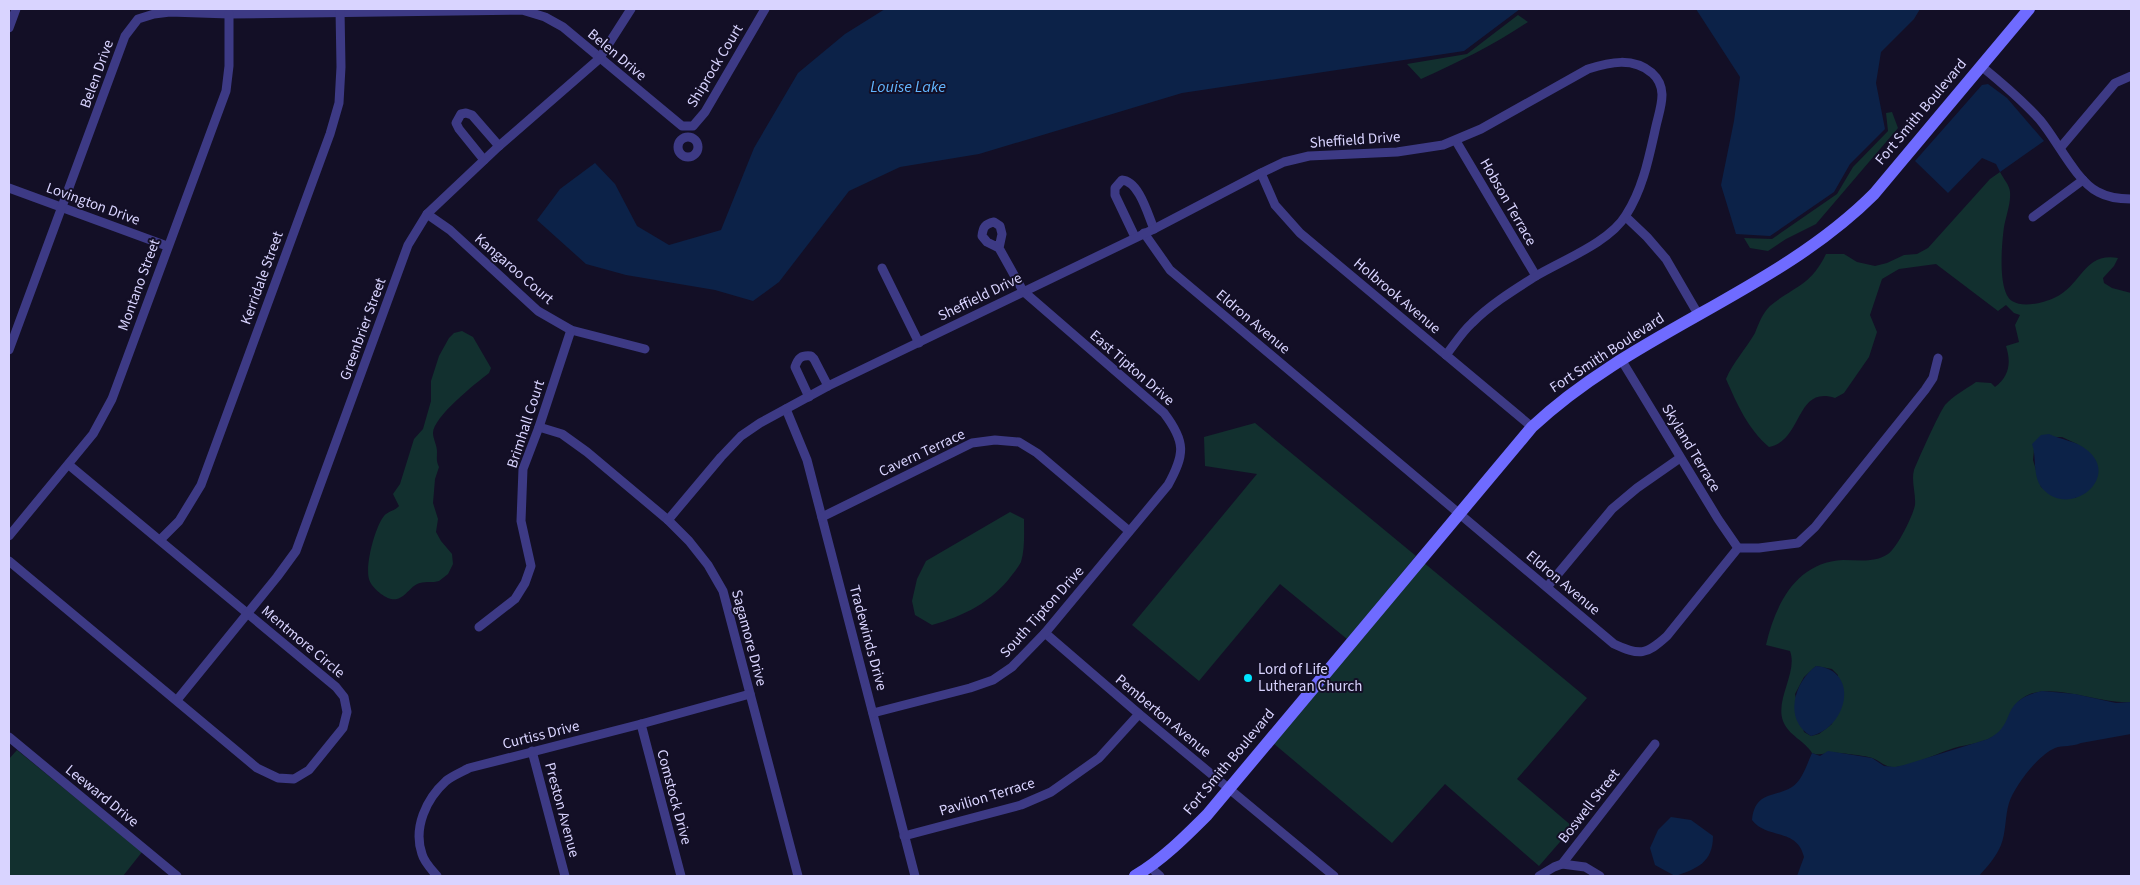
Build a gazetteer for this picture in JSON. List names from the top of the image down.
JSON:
{
  "streets": {
    "street": [
      "Belen Drive",
      "Shiprock Court",
      "Fort Smith Boulevard",
      "Sheffield Drive",
      "Hobson Terrace",
      "Lovington Drive",
      "Kangaroo Court",
      "Kerridale Street",
      "Montano Street",
      "Holbrook Avenue",
      "Eldron Avenue",
      "Greenbrier Street",
      "East Tipton Drive",
      "Brimhall Court",
      "Skyland Terrace",
      "Cavern Terrace",
      "South Tipton Drive",
      "Sagamore Drive",
      "Tradewinds Drive",
      "Mentmore Circle",
      "Pemberton Avenue",
      "Curtiss Drive",
      "Leeward Drive",
      "Comstock Drive",
      "Pavilion Terrace",
      "Boswell Street",
      "Preston Avenue"
    ]
  },
  "crossings": [
    ["Belen Drive", "Shiprock Court"],
    ["Belen Drive", "Lovington Drive"],
    ["Belen Drive", "Kerridale Street"],
    ["Belen Drive", "Montano Street"],
    ["Belen Drive", "Greenbrier Street"],
    ["Fort Smith Boulevard", "Holbrook Avenue"],
    ["Fort Smith Boulevard", "Eldron Avenue"],
    ["Fort Smith Boulevard", "Skyland Terrace"],
    ["Fort Smith Boulevard", "Pemberton Avenue"],
    ["Sheffield Drive", "Hobson Terrace"],
    ["Sheffield Drive", "Holbrook Avenue"],
    ["Sheffield Drive", "Eldron Avenue"],
    ["Sheffield Drive", "East Tipton Drive"],
    ["Sheffield Drive", "Sagamore Drive"],
    ["Sheffield Drive", "Tradewinds Drive"],
    ["Lovington Drive", "Montano Street"],
    ["Kangaroo Court", "Greenbrier Street"],
    ["Kangaroo Court", "Brimhall Court"],
    ["Kerridale Street", "Mentmore Circle"],
    ["Montano Street", "Mentmore Circle"],
    ["Eldron Avenue", "Skyland Terrace"],
    ["Greenbrier Street", "Mentmore Circle"],
    ["East Tipton Drive", "Cavern Terrace"],
    ["East Tipton Drive", "South Tipton Drive"],
    ["Brimhall Court", "Sagamore Drive"],
    ["Cavern Terrace", "South Tipton Drive"],
    ["Cavern Terrace", "Tradewinds Drive"],
    ["South Tipton Drive", "Tradewinds Drive"],
    ["South Tipton Drive", "Pemberton Avenue"],
    ["Sagamore Drive", "Curtiss Drive"],
    ["Tradewinds Drive", "Pavilion Terrace"],
    ["Pemberton Avenue", "Pavilion Terrace"],
    ["Curtiss Drive", "Comstock Drive"],
    ["Curtiss Drive", "Preston Avenue"]
  ],
  "water": ["Louise Lake"],
  "places": ["Lord of Life Lutheran Church"]
}
